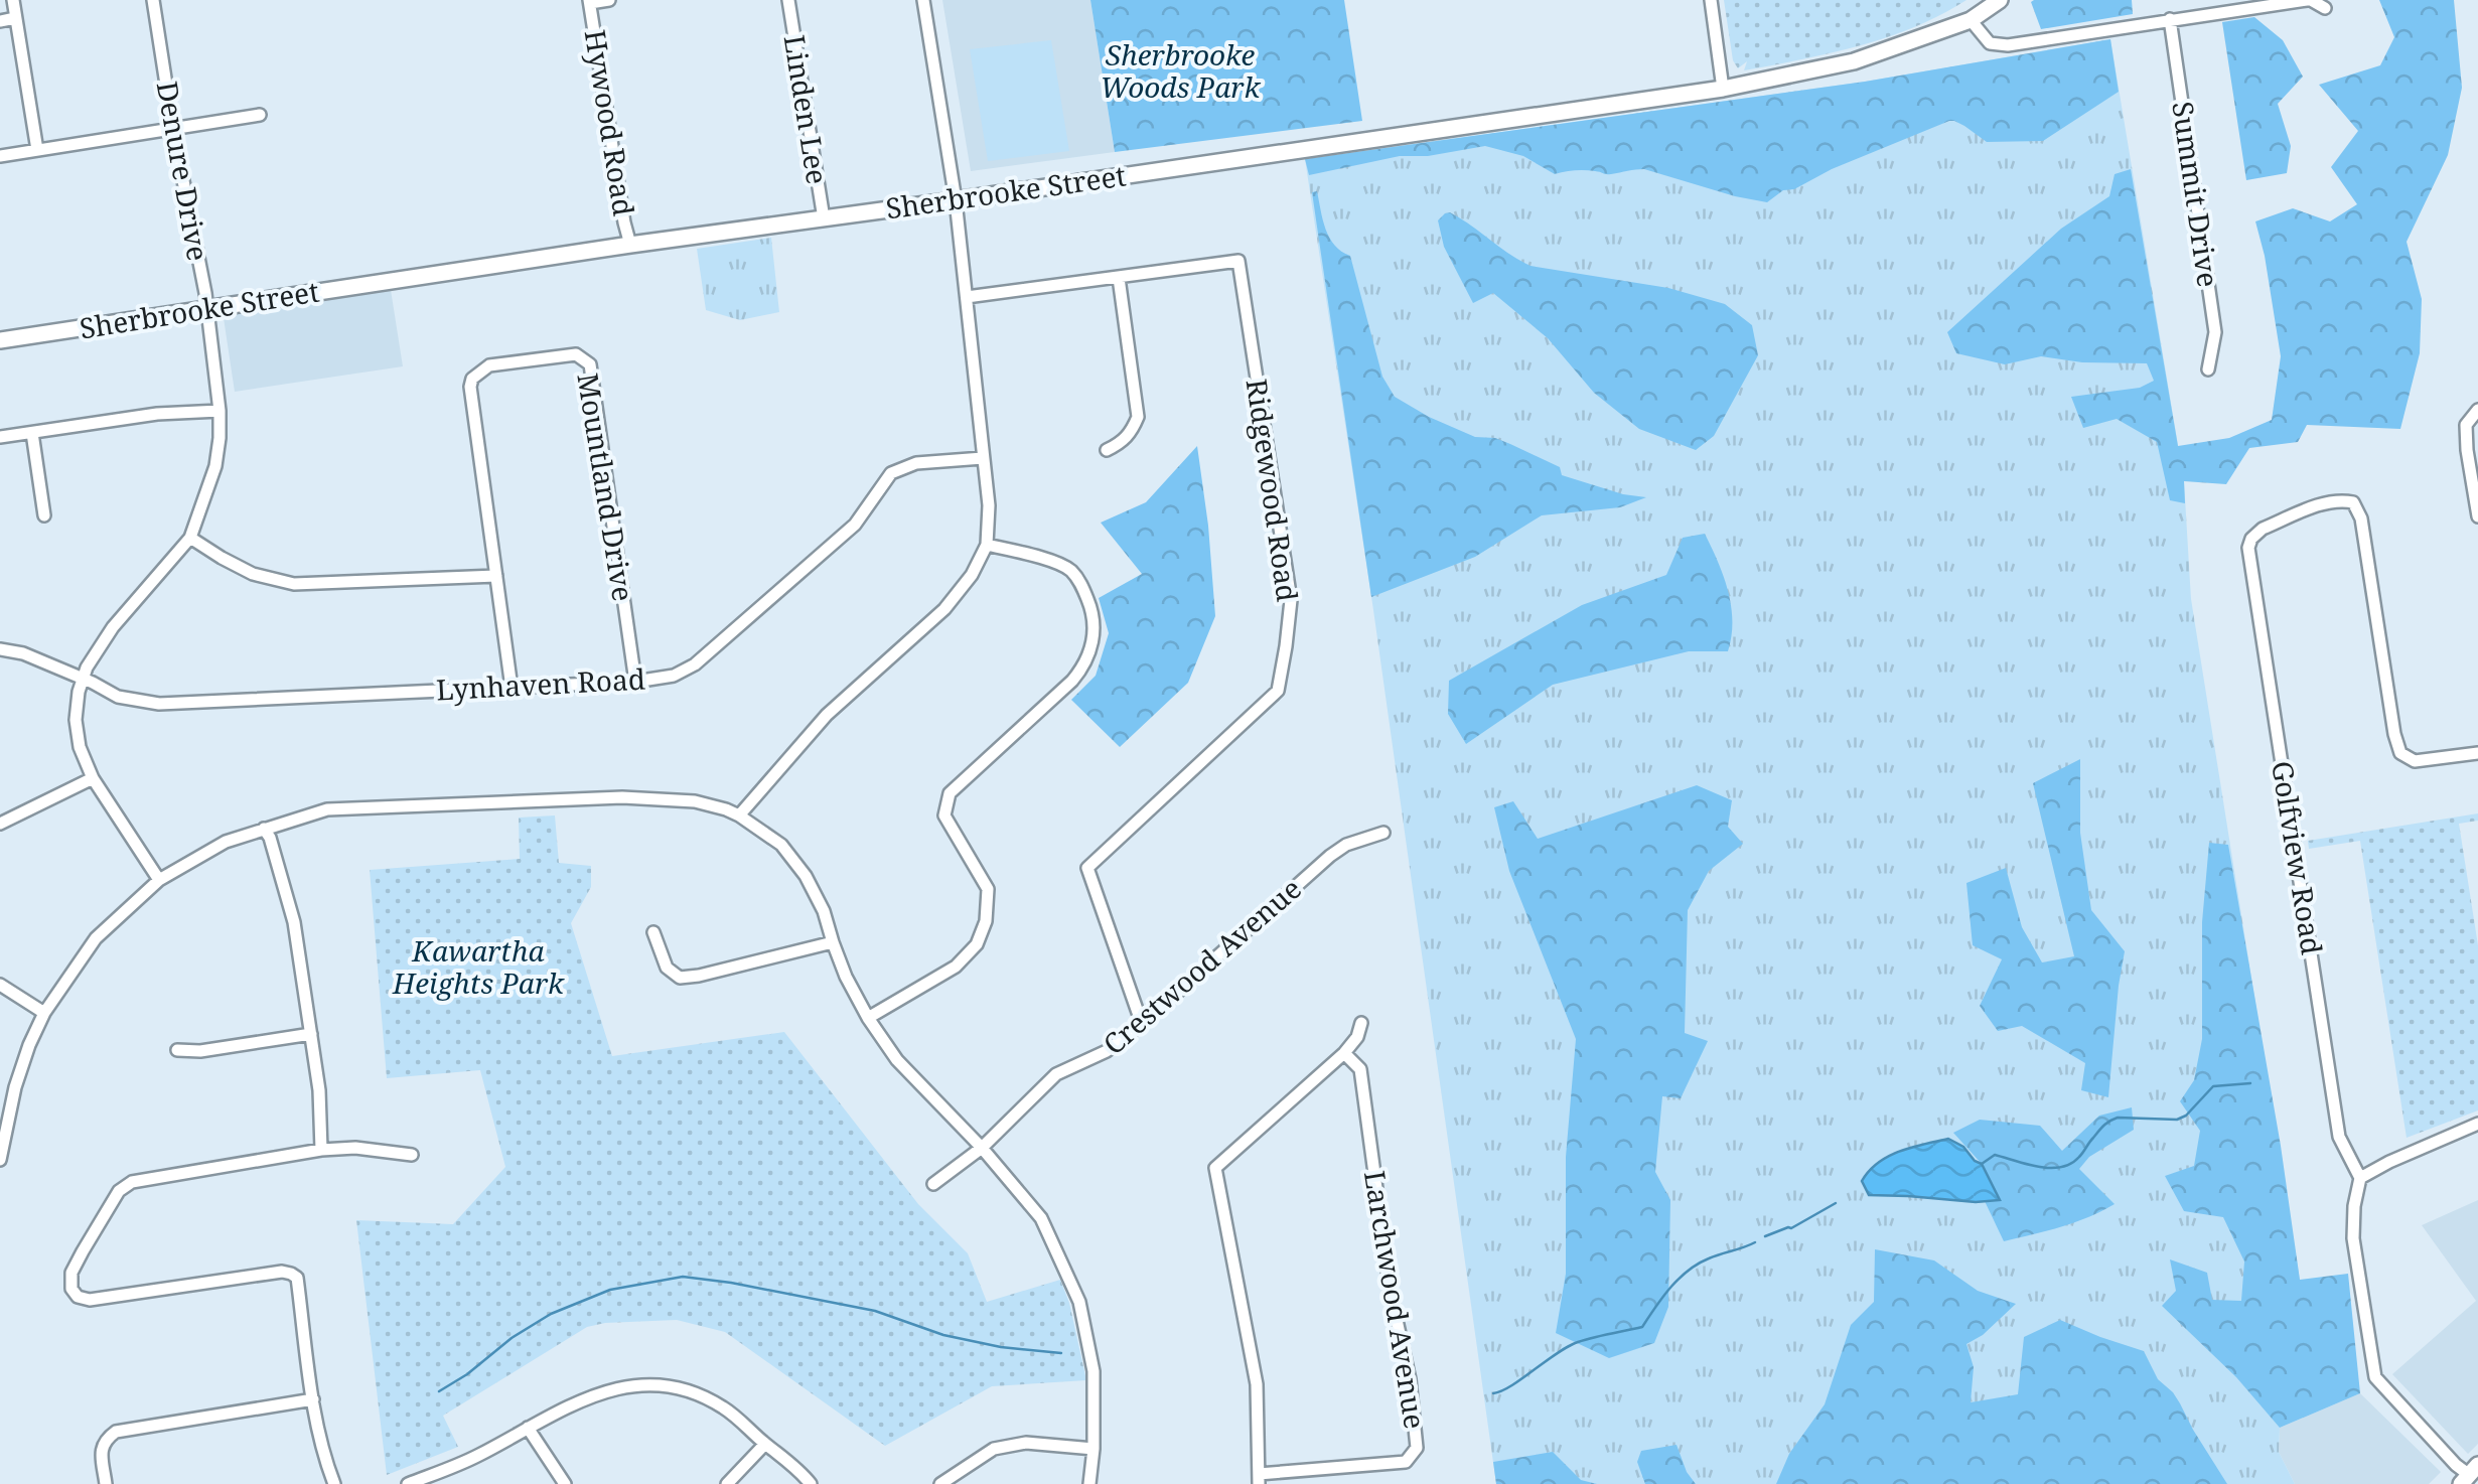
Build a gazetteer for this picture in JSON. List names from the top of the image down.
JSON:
{
  "streets": {
    "main road": ["Sherbrooke Street"],
    "street": [
      "Linden Lee",
      "Hywood Road",
      "Denure Drive",
      "Summit Drive",
      "Mountland Drive",
      "Ridgewood Road",
      "Lynhaven Road",
      "Golfview Road",
      "Crestwood Avenue",
      "Larchwood Avenue"
    ]
  },
  "crossings": [
    ["Linden Lee", "Sherbrooke Street"],
    ["Hywood Road", "Sherbrooke Street"],
    ["Denure Drive", "Sherbrooke Street"],
    ["Denure Drive", "Lynhaven Road"],
    ["Mountland Drive", "Lynhaven Road"],
    ["Ridgewood Road", "Crestwood Avenue"]
  ],
  "parks": ["Sherbrooke Woods Park", "Kawartha Heights Park"]
}
